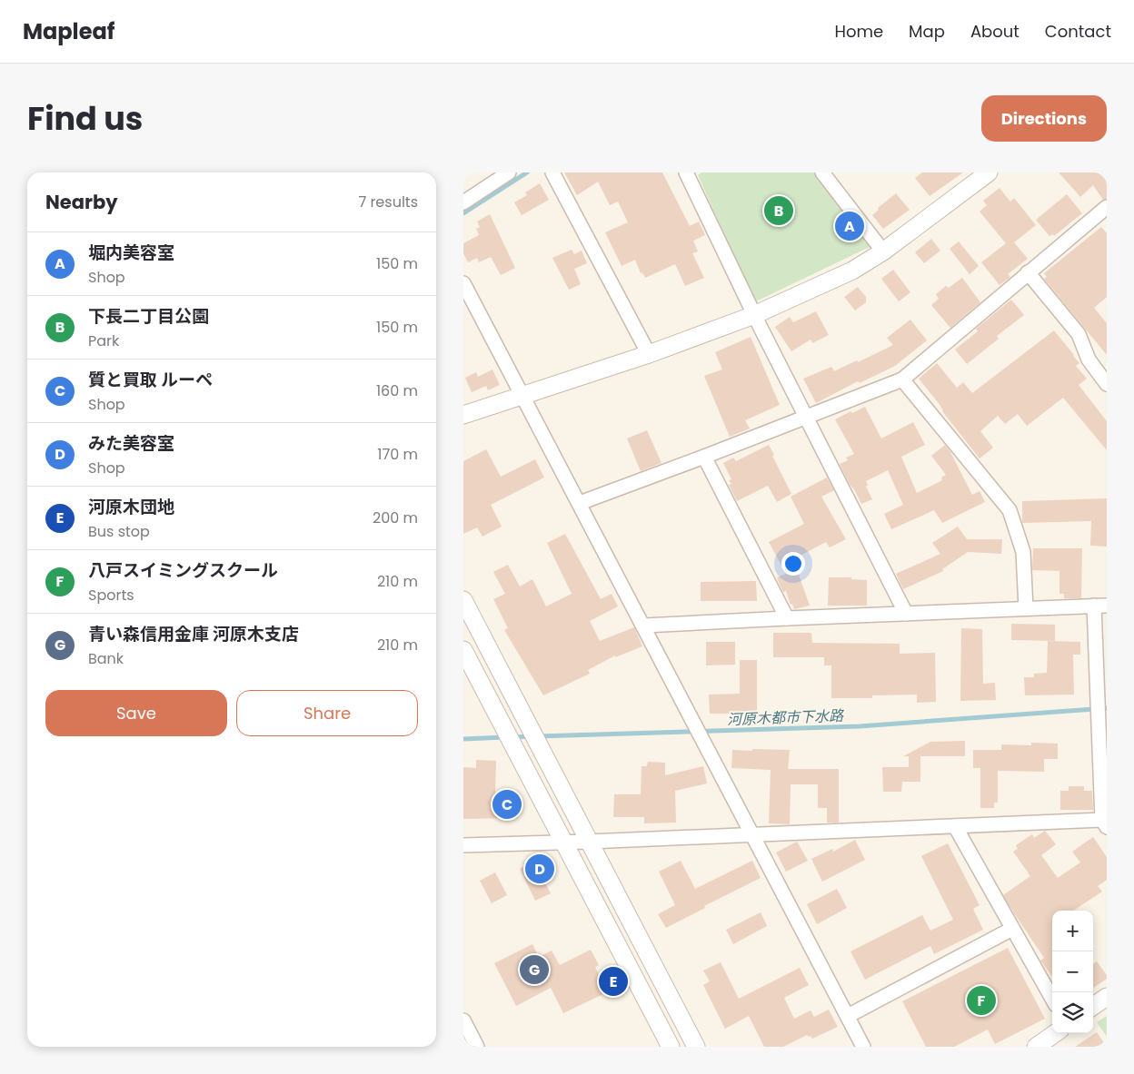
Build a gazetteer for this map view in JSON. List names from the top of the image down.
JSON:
{
  "water": ["河原木都市下水路"],
  "page": {
    "header": "Mapleaf",
    "nav": [
      "Home",
      "Map",
      "About",
      "Contact"
    ],
    "title": "Find us",
    "buttons": [
      "Directions",
      ["Save", "Share"]
    ],
    "heading": ["Nearby", "7 results"],
    "pins": [
      "B",
      "A",
      "C",
      "D",
      "G",
      "E",
      "F"
    ],
    "list": [
      {
        "mark": "A",
        "name": "堀内美容室",
        "note": "Shop",
        "value": "150 m"
      },
      {
        "mark": "B",
        "name": "下長二丁目公園",
        "note": "Park",
        "value": "150 m"
      },
      {
        "mark": "C",
        "name": "質と買取 ルーペ",
        "note": "Shop",
        "value": "160 m"
      },
      {
        "mark": "D",
        "name": "みた美容室",
        "note": "Shop",
        "value": "170 m"
      },
      {
        "mark": "E",
        "name": "河原木団地",
        "note": "Bus stop",
        "value": "200 m"
      },
      {
        "mark": "F",
        "name": "八戸スイミングスクール",
        "note": "Sports",
        "value": "210 m"
      },
      {
        "mark": "G",
        "name": "青い森信用金庫 河原木支店",
        "note": "Bank",
        "value": "210 m"
      }
    ],
    "map_buttons": ["+", "−"]
  }
}
